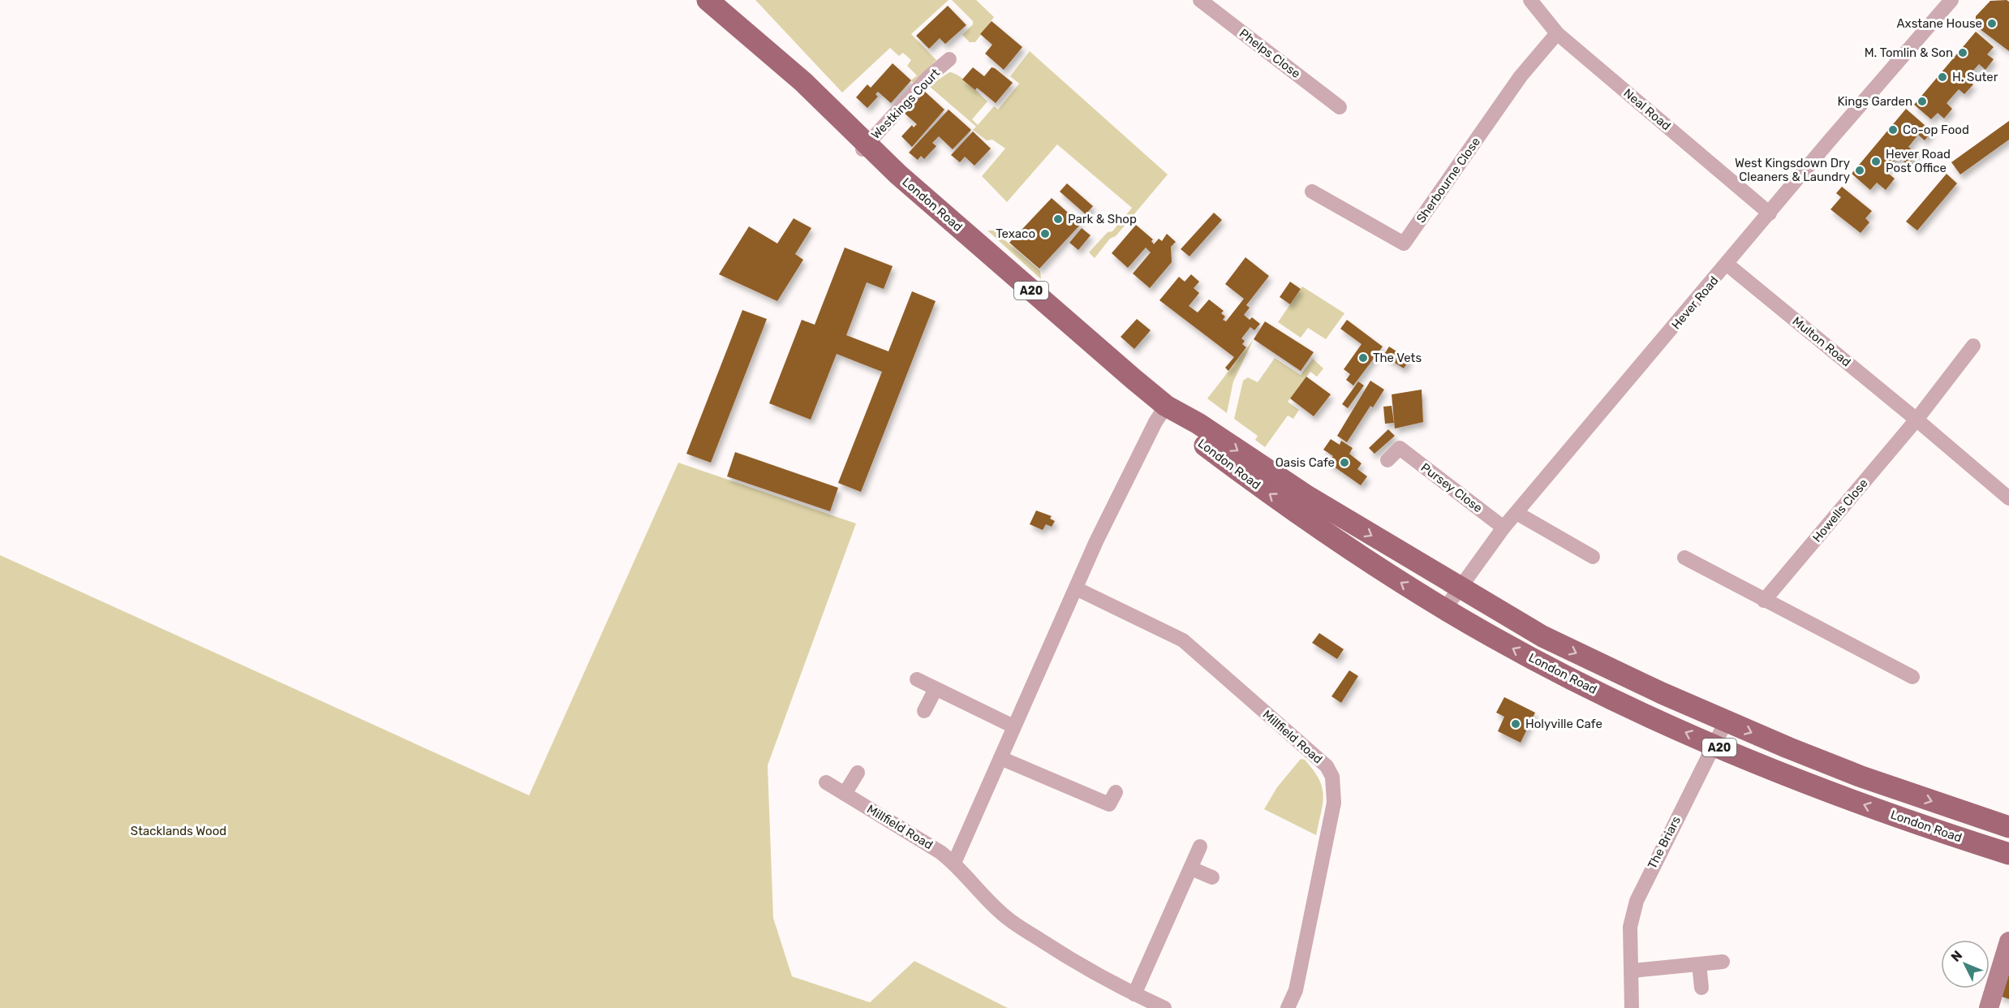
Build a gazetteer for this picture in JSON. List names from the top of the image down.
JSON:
{
  "streets": {
    "main road": ["London Road", "A20"],
    "street": [
      "Phelps Close",
      "Westkings Court",
      "Neal Road",
      "Sherbourne Close",
      "Hever Road",
      "Multon Road",
      "Pursey Close",
      "Howells Close",
      "Millfield Road",
      "The Briars"
    ]
  },
  "crossings": [
    ["Westkings Court", "London Road"],
    ["Neal Road", "Sherbourne Close"],
    ["Neal Road", "Hever Road"],
    ["London Road", "Hever Road"],
    ["London Road", "The Briars"],
    ["Hever Road", "Multon Road"],
    ["Hever Road", "Pursey Close"],
    ["Multon Road", "Howells Close"]
  ],
  "parks": ["Stacklands Wood"],
  "places": [
    "Axstane House",
    "M. Tomlin & Son",
    "H. Suter",
    "Kings Garden",
    "Co-op Food",
    "Hever Road Post Office",
    "West Kingsdown Dry Cleaners & Laundry",
    "Park & Shop",
    "Texaco",
    "The Vets",
    "Oasis Cafe",
    "Holyville Cafe"
  ],
  "north": "top left"
}
